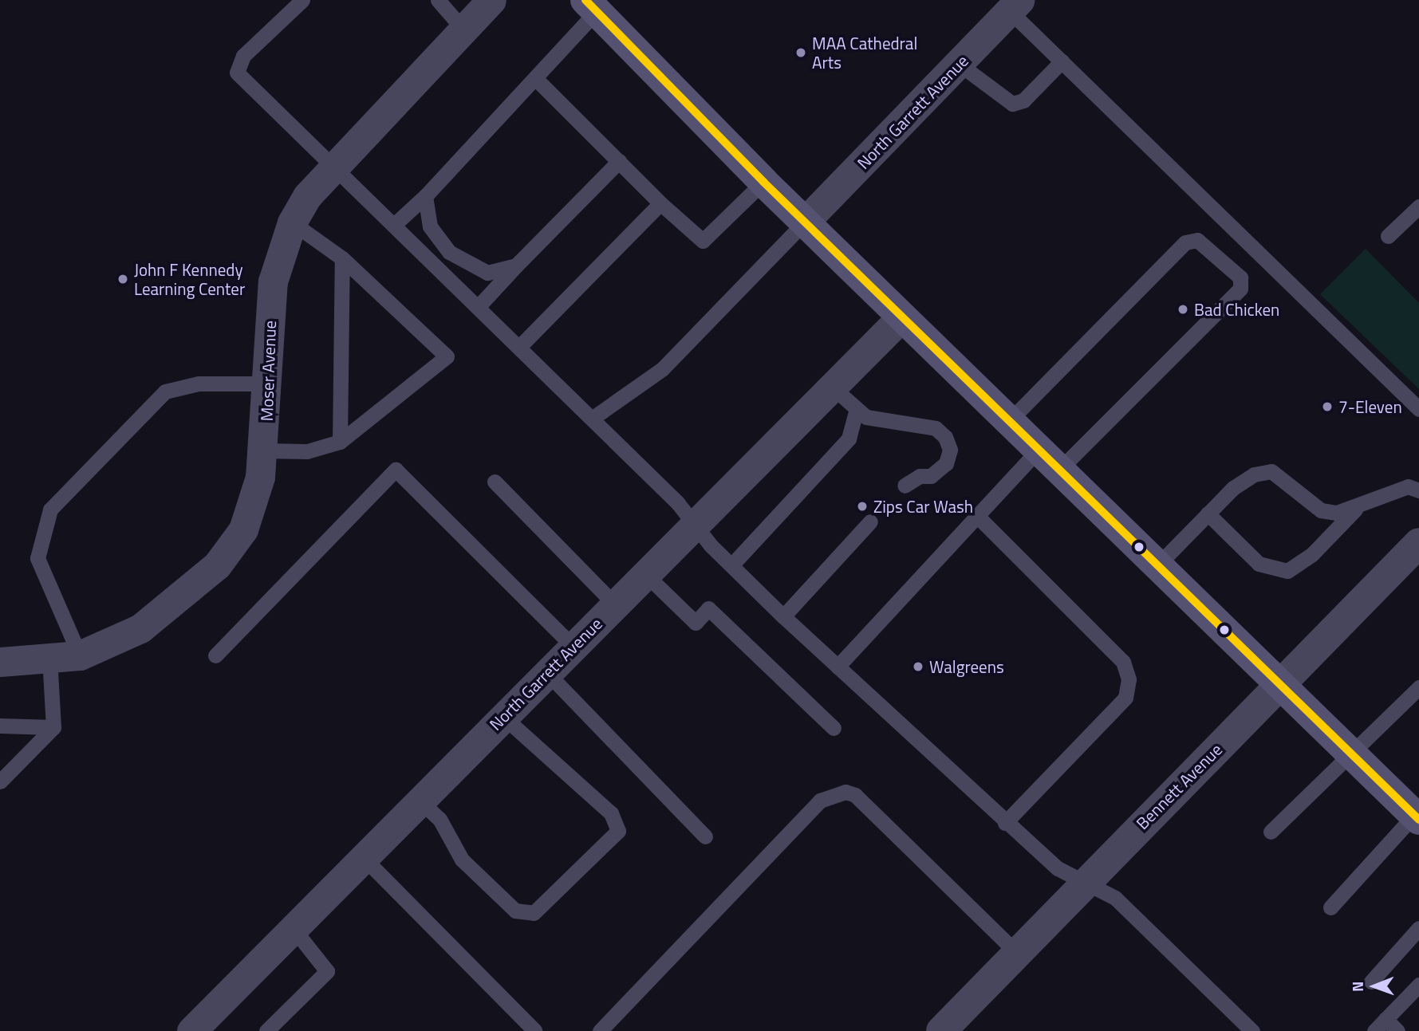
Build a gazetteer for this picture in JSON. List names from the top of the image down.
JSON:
{
  "streets": {
    "street": ["North Garrett Avenue", "Moser Avenue", "Bennett Avenue"]
  },
  "places": [
    "MAA Cathedral Arts",
    "John F Kennedy Learning Center",
    "Bad Chicken",
    "7-Eleven",
    "Zips Car Wash",
    "Walgreens"
  ],
  "north": "left"
}
